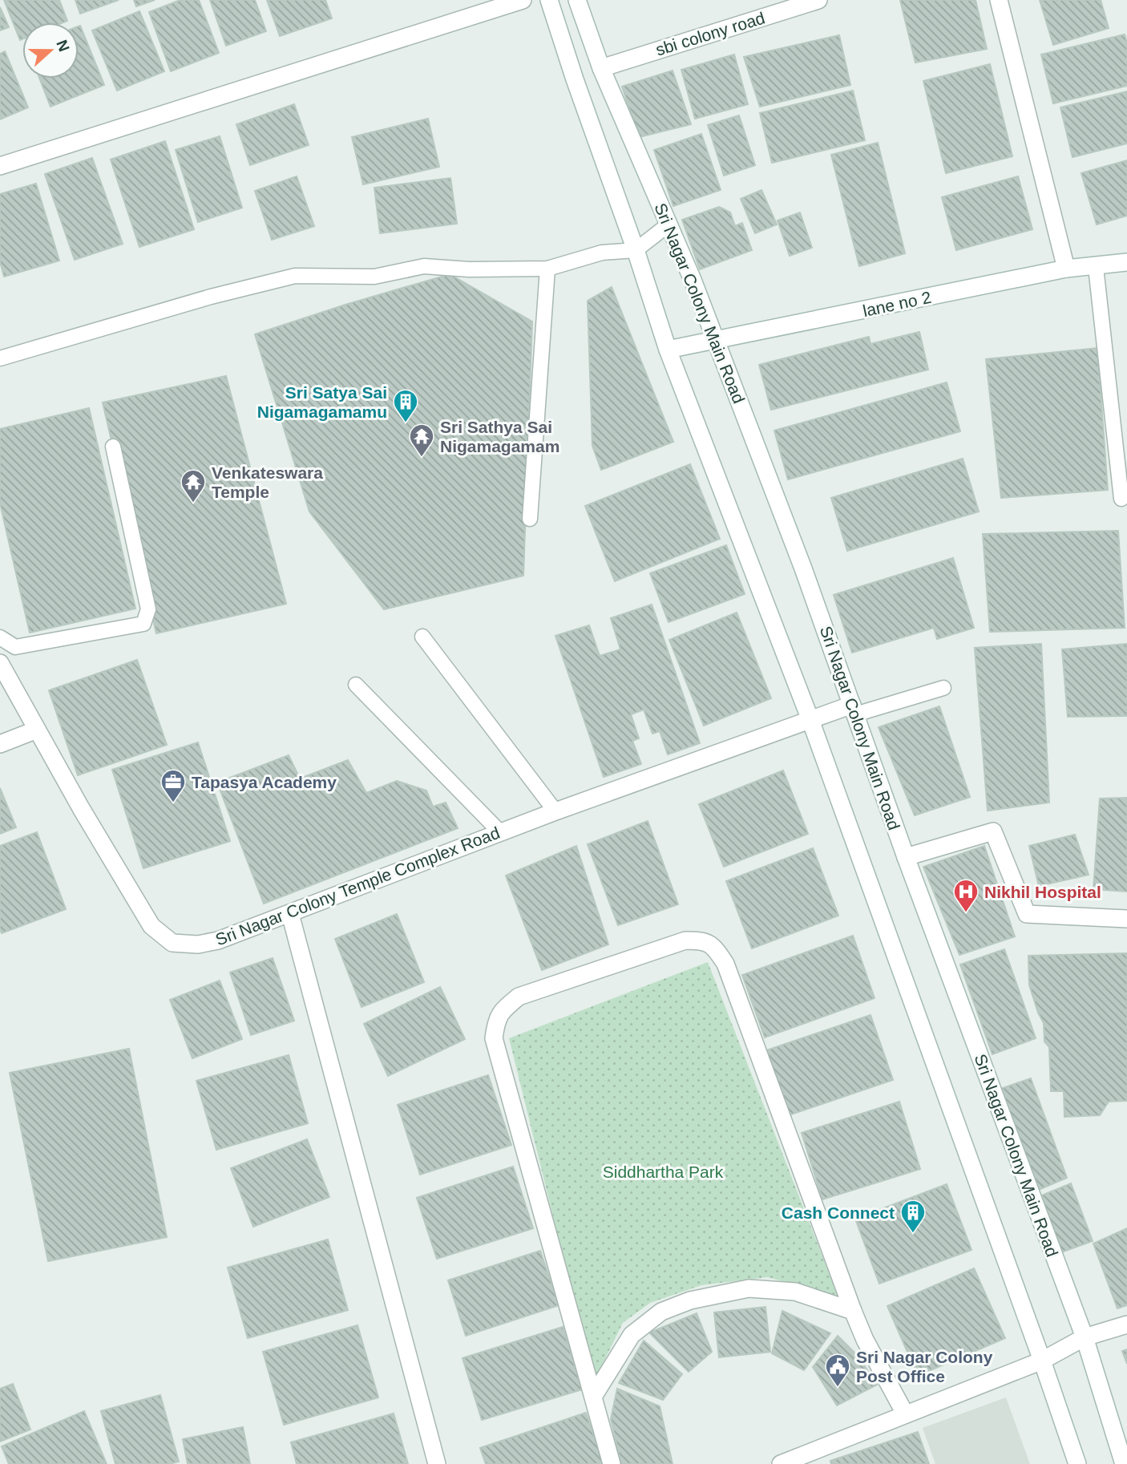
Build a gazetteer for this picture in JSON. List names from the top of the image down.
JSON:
{
  "streets": {
    "street": [
      "sbi colony road",
      "Sri Nagar Colony Main Road",
      "lane no 2",
      "Sri Nagar Colony Temple Complex Road"
    ]
  },
  "crossings": [
    ["sbi colony road", "Sri Nagar Colony Main Road"],
    ["Sri Nagar Colony Main Road", "lane no 2"],
    ["Sri Nagar Colony Main Road", "Sri Nagar Colony Temple Complex Road"]
  ],
  "parks": ["Siddhartha Park"],
  "places": {
    "building": ["Sri Satya Sai Nigamagamamu", "Cash Connect"],
    "temple": ["Sri Sathya Sai Nigamagamam", "Venkateswara Temple"],
    "office": ["Tapasya Academy"],
    "hospital": ["Nikhil Hospital"],
    "public building": ["Sri Nagar Colony Post Office"]
  },
  "north": "right"
}
